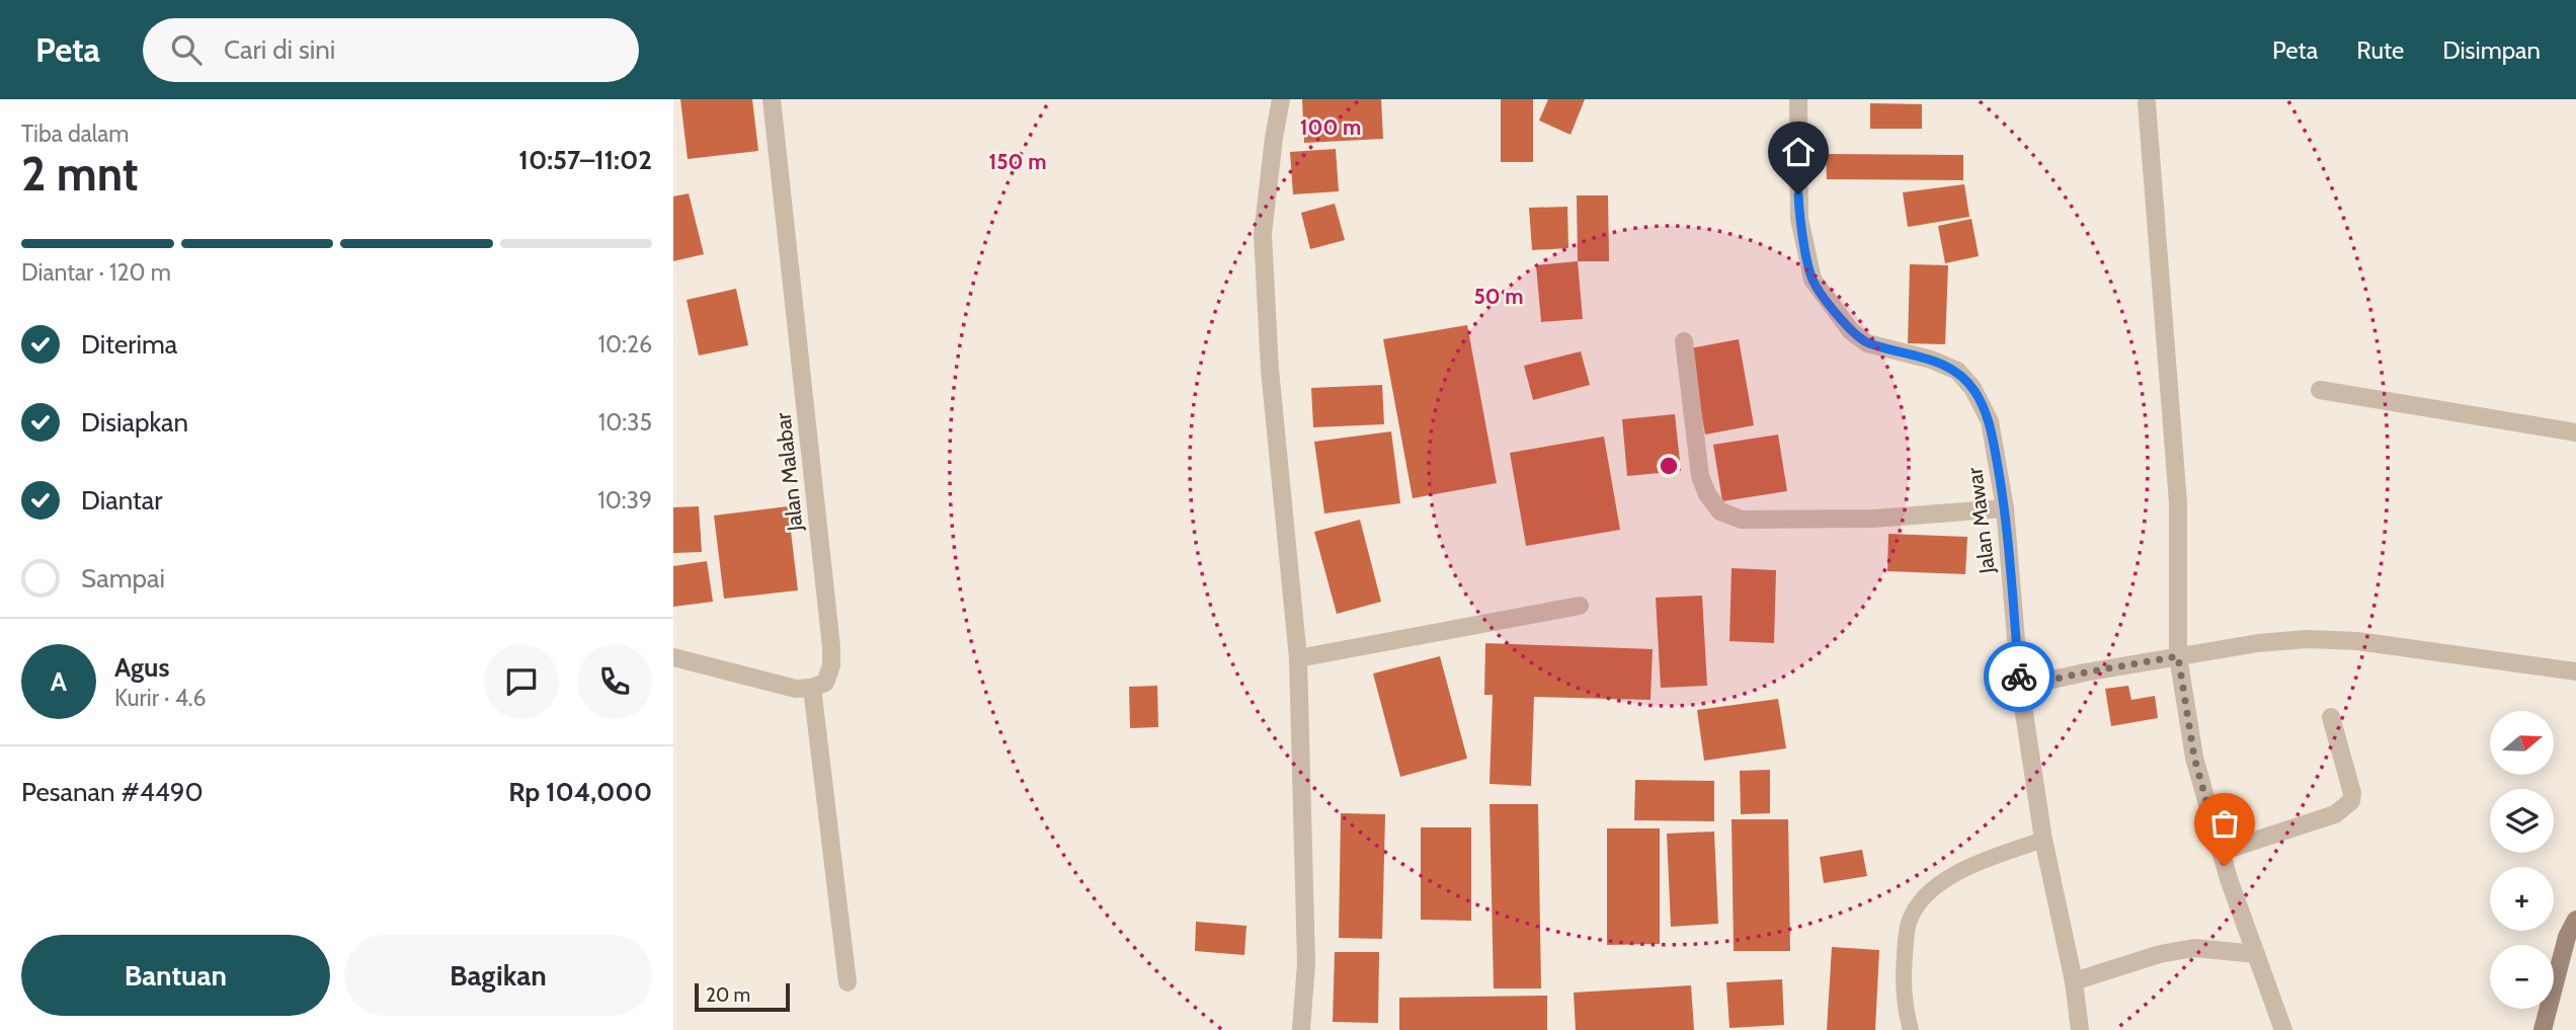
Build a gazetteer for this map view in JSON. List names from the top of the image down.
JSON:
{
  "streets": {
    "street": ["Jalan Malabar", "Jalan Mawar"]
  },
  "scale_bar": "20 m",
  "north": "right",
  "page": {
    "header": "Peta",
    "search": "Cari di sini",
    "nav": ["Peta", "Rute", "Disimpan"],
    "heading": ["2 mnt", "Tiba dalam", "10:57–11:02"],
    "panel": [
      "Agus",
      "Kurir · 4.6",
      "Pesanan #4490",
      "Rp 104,000"
    ],
    "bar": "Diantar · 120 m",
    "list": [
      ["Diterima", "10:26"],
      ["Disiapkan", "10:35"],
      ["Diantar", "10:39"],
      "Sampai"
    ],
    "round": "A",
    "map_buttons": ["+", "−"],
    "buttons": ["Bantuan", "Bagikan"],
    "scale": "20 m"
  },
  "rings": ["100 m", "150 m", "50 m"]
}
